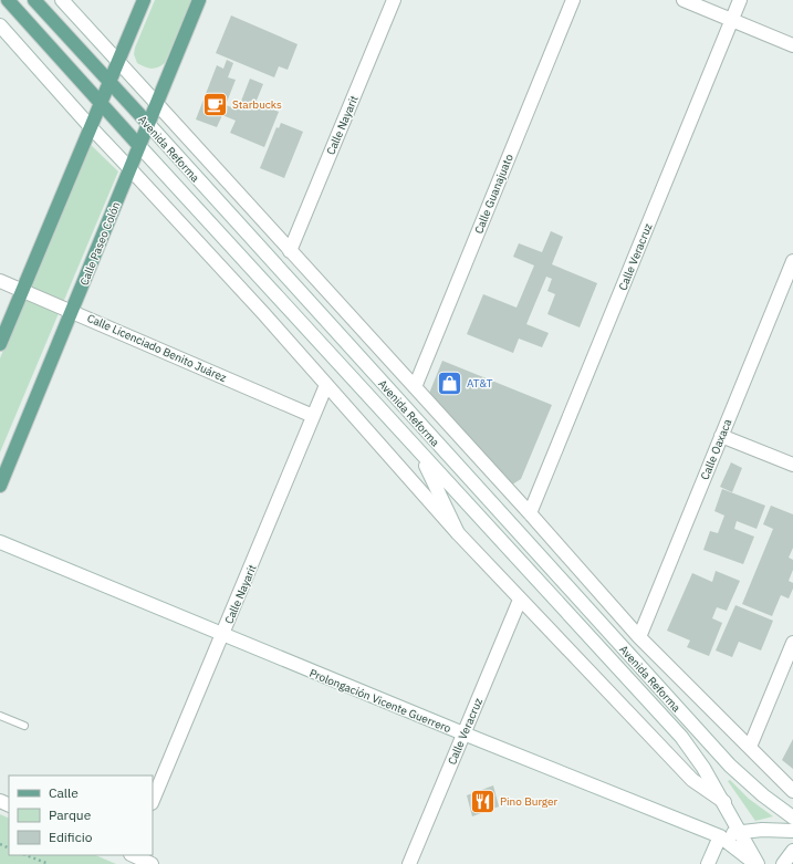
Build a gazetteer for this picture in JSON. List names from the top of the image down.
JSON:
{
  "streets": {
    "main road": ["Avenida Reforma", "Calle Paseo Colón"],
    "street": [
      "Calle Nayarit",
      "Calle Guanajuato",
      "Calle Veracruz",
      "Calle Licenciado Benito Juárez",
      "Calle Oaxaca",
      "Prolongación Vicente Guerrero"
    ]
  },
  "crossings": [
    ["Calle Nayarit", "Avenida Reforma"],
    ["Calle Nayarit", "Calle Licenciado Benito Juárez"],
    ["Calle Nayarit", "Prolongación Vicente Guerrero"],
    ["Avenida Reforma", "Calle Guanajuato"],
    ["Avenida Reforma", "Calle Paseo Colón"],
    ["Avenida Reforma", "Calle Veracruz"],
    ["Avenida Reforma", "Calle Oaxaca"],
    ["Avenida Reforma", "Prolongación Vicente Guerrero"],
    ["Calle Paseo Colón", "Calle Licenciado Benito Juárez"],
    ["Calle Veracruz", "Prolongación Vicente Guerrero"]
  ],
  "places": {
    "cafe": ["Starbucks"],
    "shop": ["AT&T"],
    "restaurant": ["Pino Burger"]
  },
  "legend": ["Calle", "Parque", "Edificio"]
}
